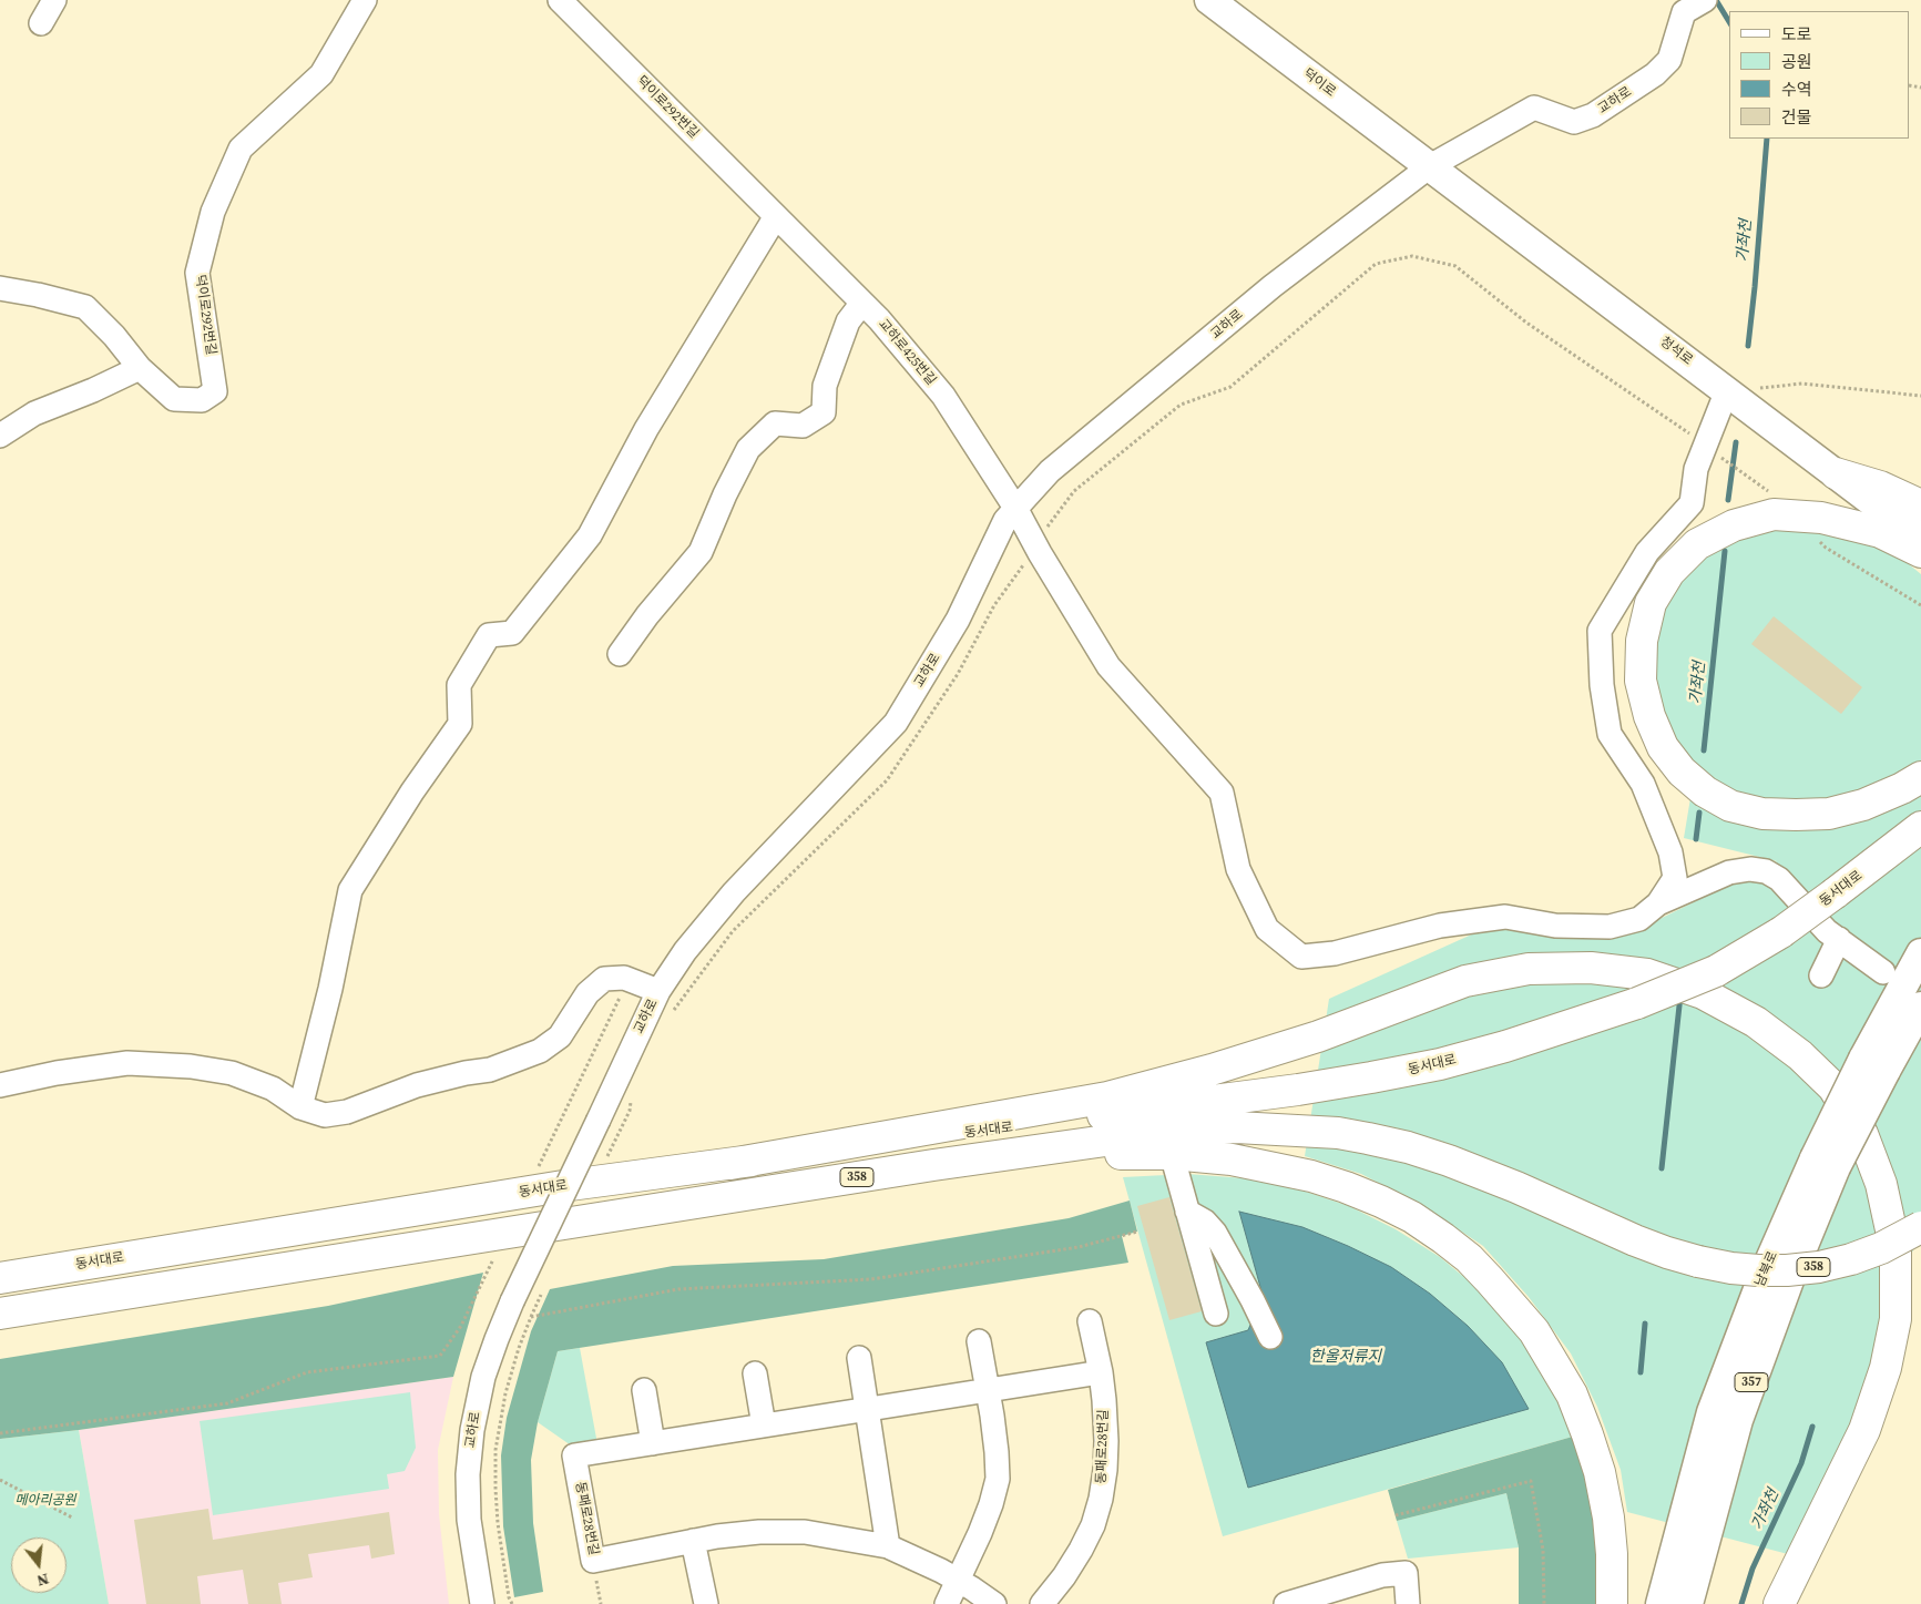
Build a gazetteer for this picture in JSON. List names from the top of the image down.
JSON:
{
  "streets": {
    "highway": ["동서대로", "358"],
    "main road": [
      "덕이로",
      "청석로",
      "남북로",
      "357"
    ],
    "street": [
      "교하로",
      "덕이로292번길",
      "교하로425번길",
      "동패로28번길"
    ]
  },
  "crossings": [
    ["덕이로", "교하로"],
    ["덕이로", "청석로"],
    ["교하로", "청석로"],
    ["교하로", "교하로425번길"],
    ["덕이로292번길", "교하로425번길"]
  ],
  "water": ["가좌천", "한울저류지"],
  "parks": ["메아리공원"],
  "legend": [
    "도로",
    "공원",
    "수역",
    "건물"
  ],
  "north": "bottom"
}
